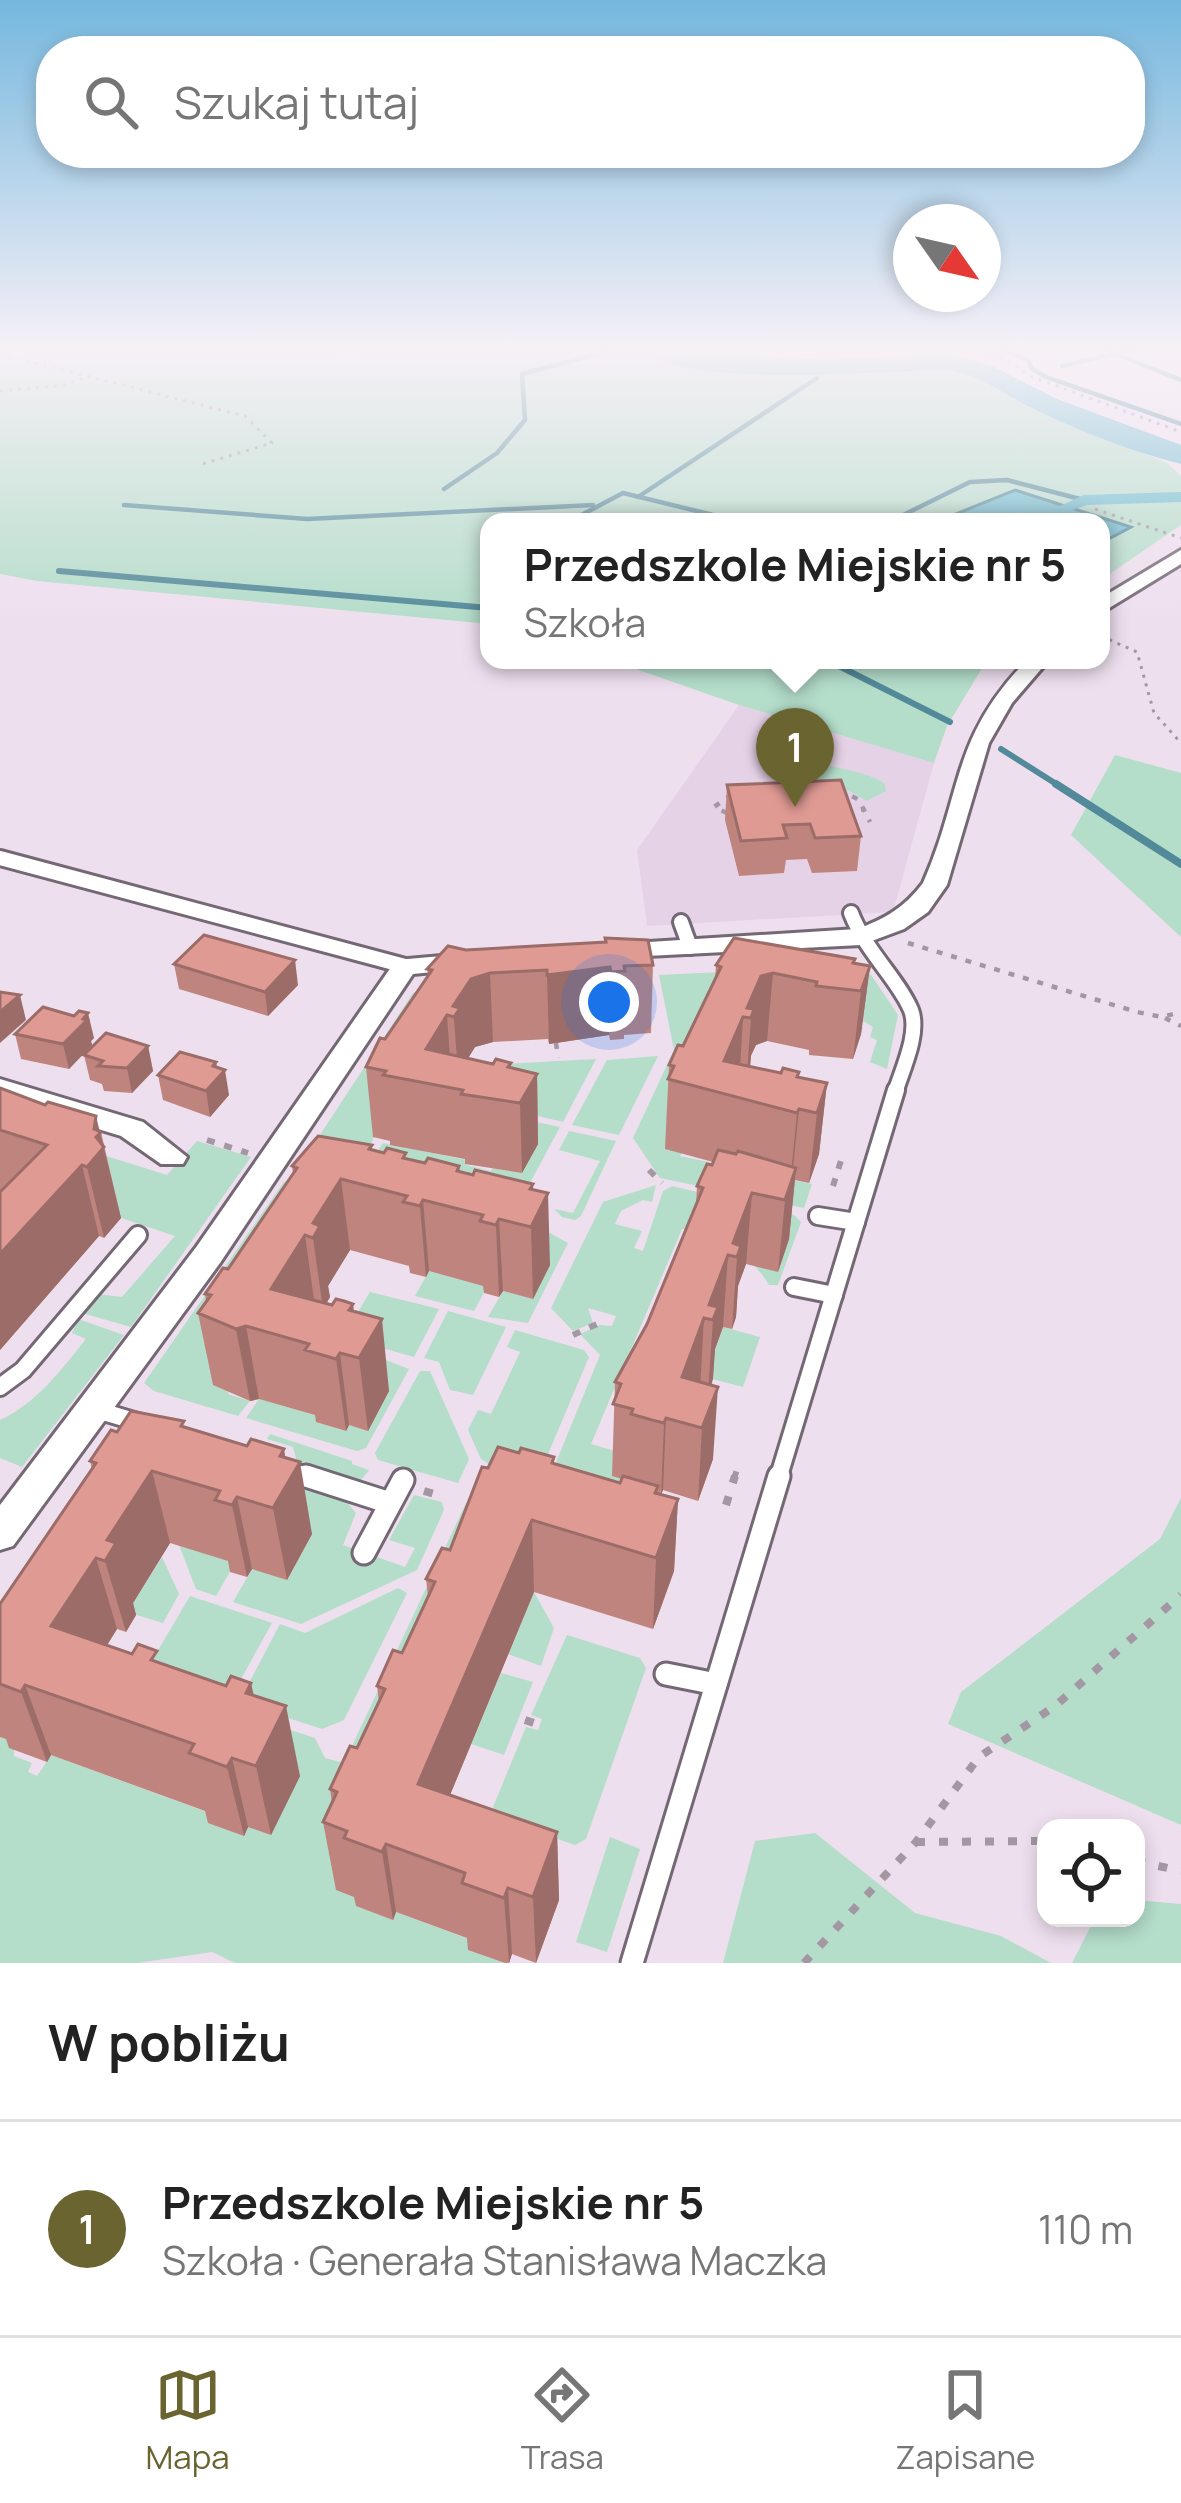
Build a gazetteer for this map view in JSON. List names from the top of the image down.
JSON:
{
  "north": "bottom right",
  "page": {
    "search": "Szukaj tutaj",
    "popup": ["Przedszkole Miejskie nr 5", "Szkoła"],
    "pins": "1",
    "heading": "W pobliżu",
    "list": [
      {
        "mark": "1",
        "name": "Przedszkole Miejskie nr 5",
        "note": "Szkoła · Generała Stanisława Maczka",
        "value": "110 m"
      }
    ],
    "nav": ["Mapa", "Trasa", "Zapisane"]
  }
}
